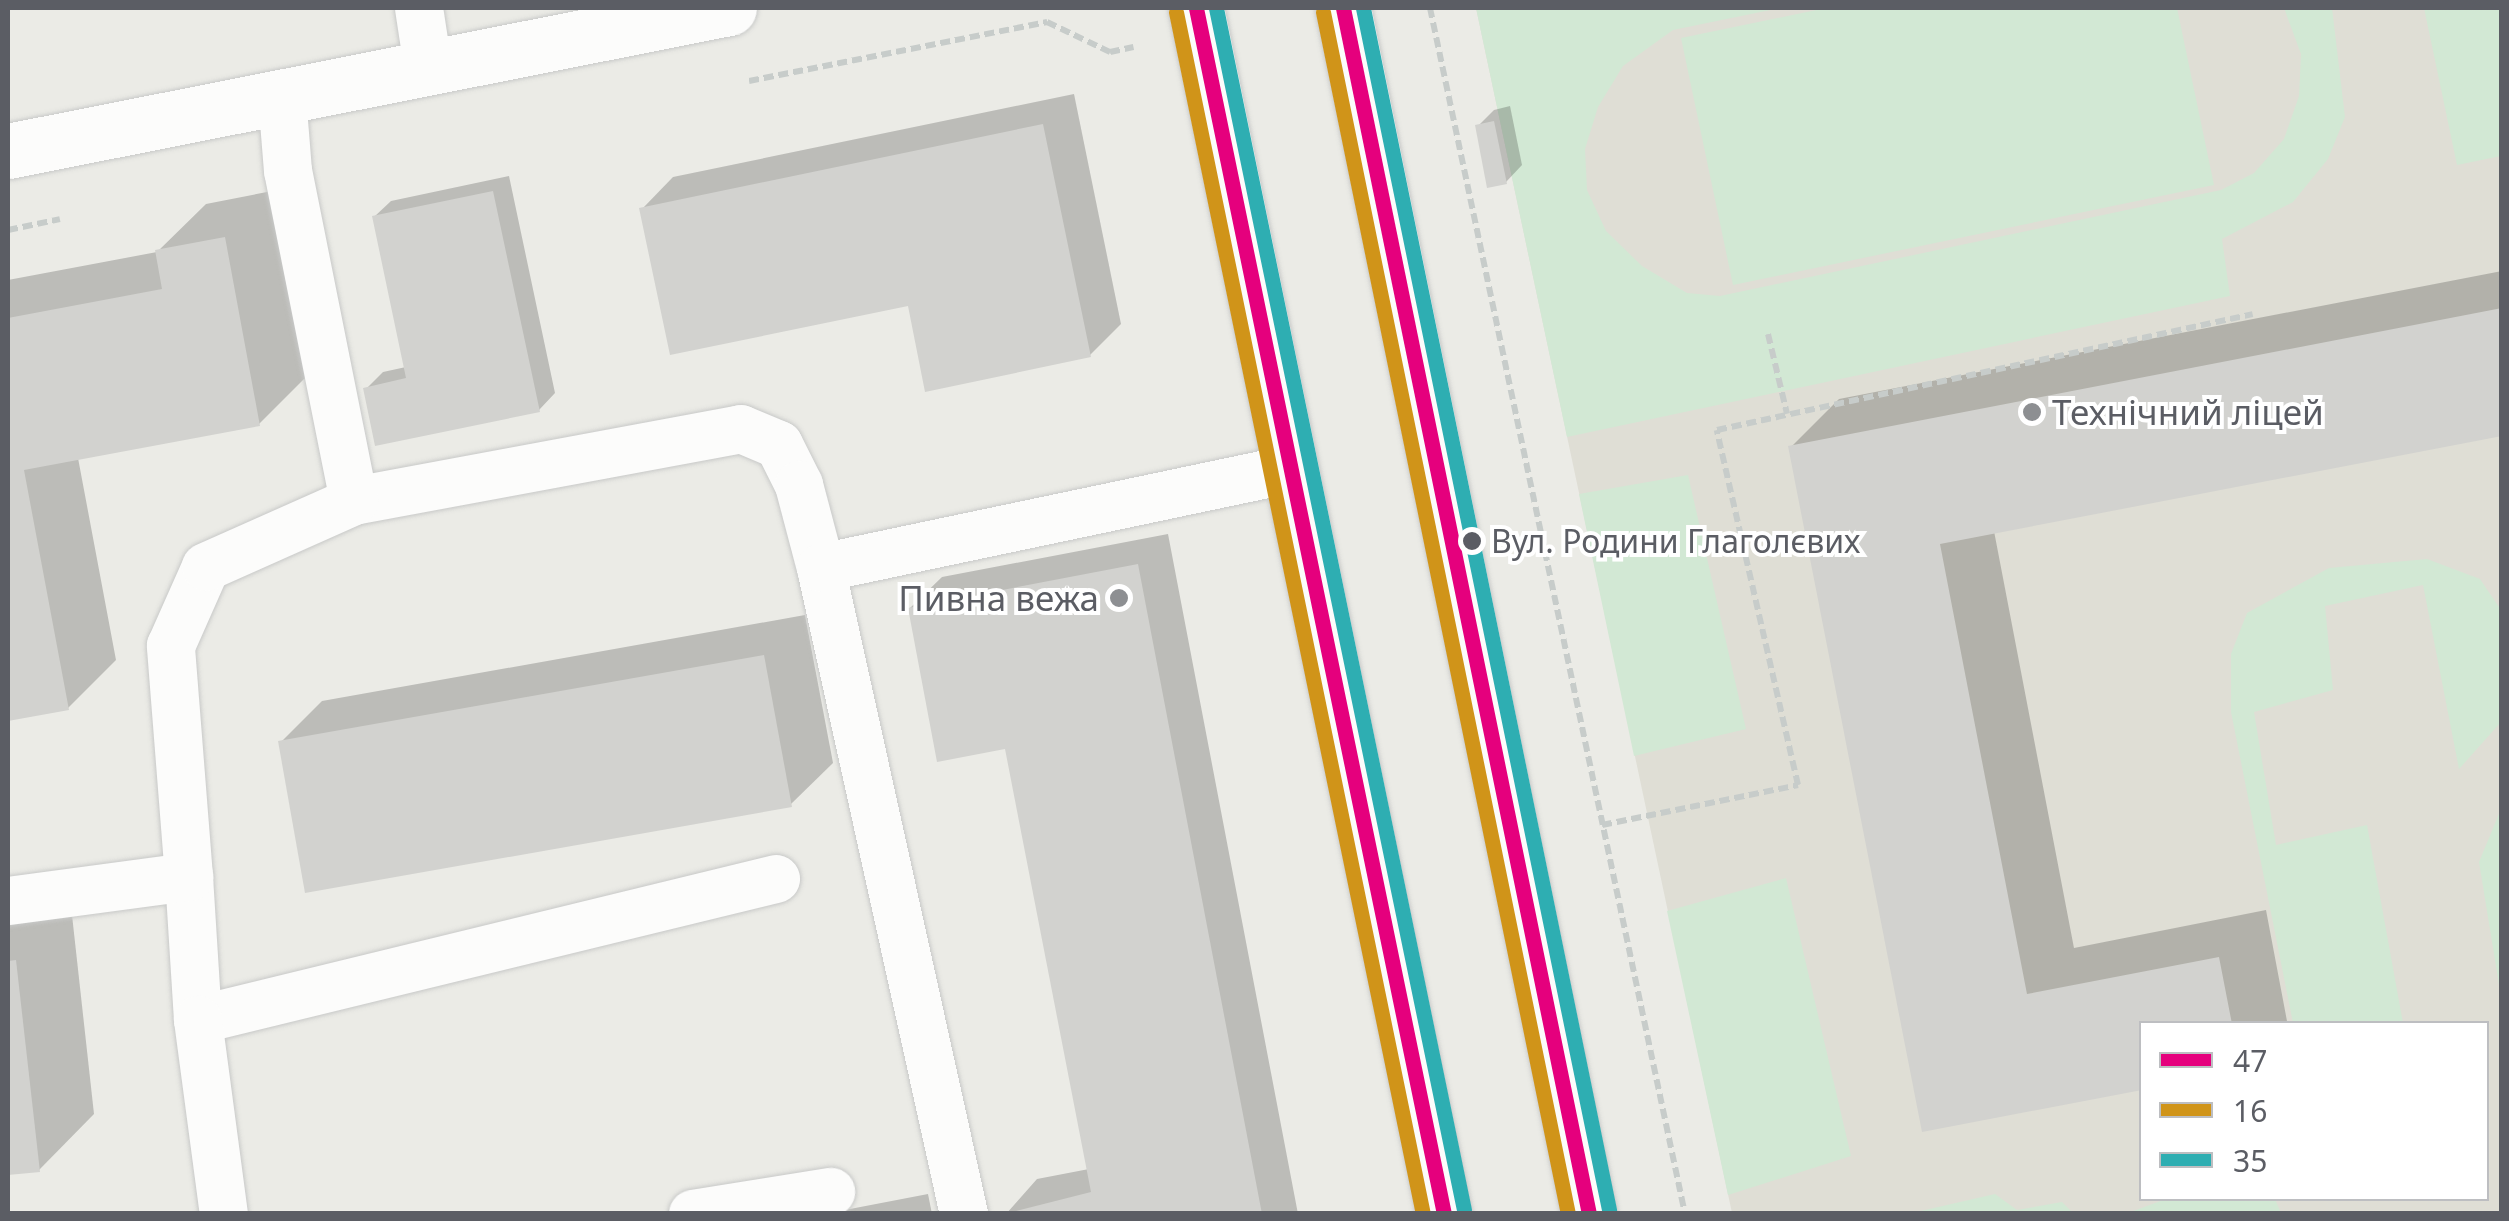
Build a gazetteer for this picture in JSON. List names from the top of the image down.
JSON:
{
  "places": ["Технічний ліцей", "Вул. Родини Глаголєвих", "Пивна вежа"],
  "lines": ["transit line 47", "transit line 35", "transit line 16"],
  "legend": ["47", "16", "35"]
}
